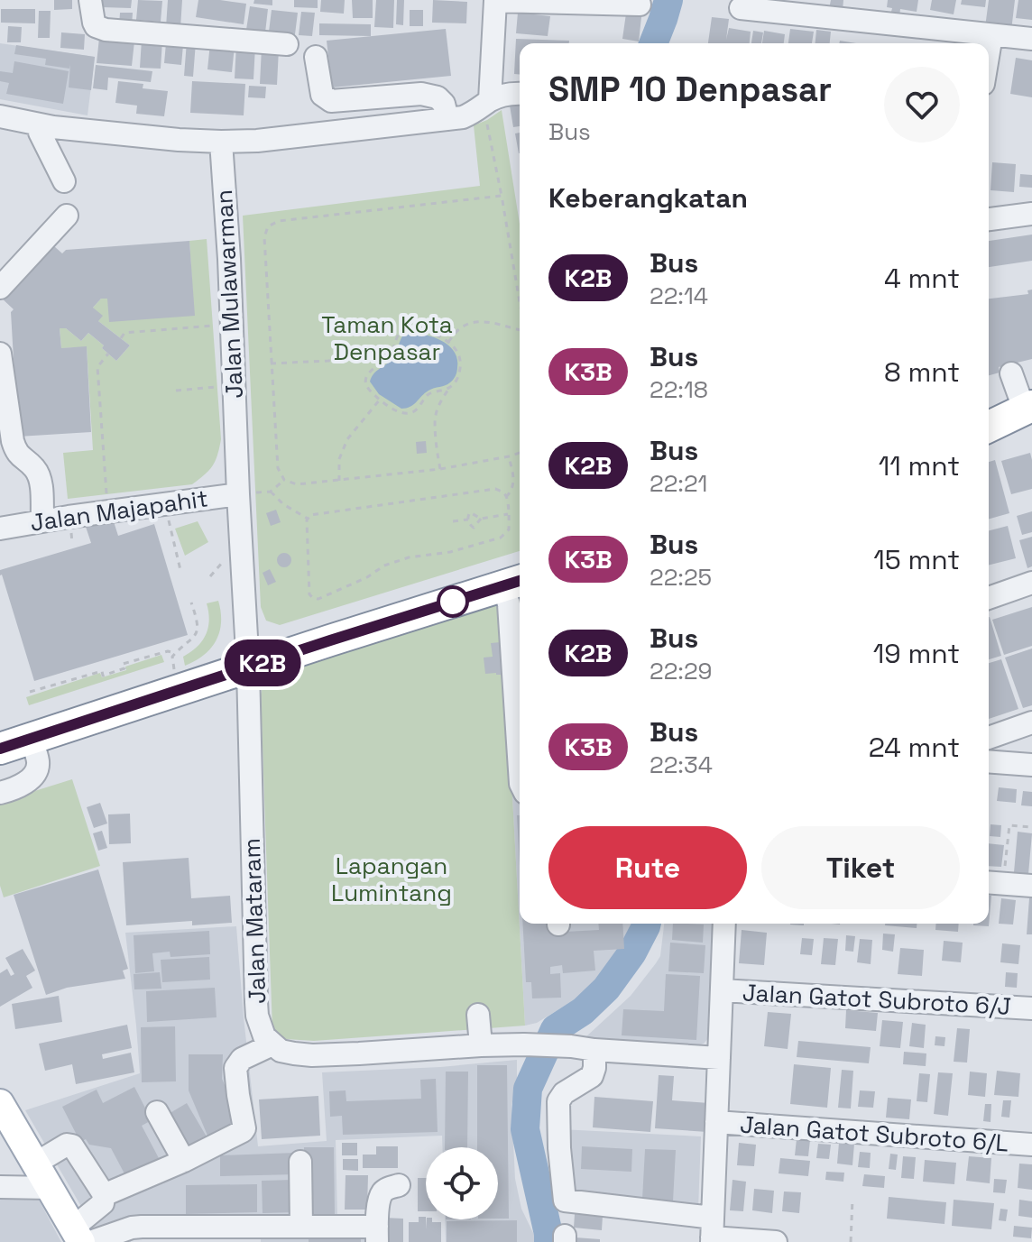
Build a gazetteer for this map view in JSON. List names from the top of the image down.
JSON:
{
  "streets": {
    "street": [
      "Jalan Mulawarman",
      "Jalan Majapahit",
      "Jalan Mataram",
      "Jalan Gatot Subroto 6/J",
      "Jalan Gatot Subroto 6/L"
    ]
  },
  "crossings": [
    ["Jalan Mulawarman", "Jalan Majapahit"],
    ["Jalan Mulawarman", "Jalan Mataram"],
    ["Jalan Gatot Subroto 6/J", "Jalan Gatot Subroto 6/L"]
  ],
  "parks": ["Taman Kota Denpasar", "Lapangan Lumintang"],
  "lines": ["bus line K2B"],
  "page": {
    "on_map": "K2B",
    "heading": [
      ["SMP 10 Denpasar", "Bus"],
      "Keberangkatan"
    ],
    "list": [
      {
        "mark": "K2B",
        "name": "Bus",
        "note": "22:14",
        "value": "4 mnt"
      },
      {
        "mark": "K3B",
        "name": "Bus",
        "note": "22:18",
        "value": "8 mnt"
      },
      {
        "mark": "K2B",
        "name": "Bus",
        "note": "22:21",
        "value": "11 mnt"
      },
      {
        "mark": "K3B",
        "name": "Bus",
        "note": "22:25",
        "value": "15 mnt"
      },
      {
        "mark": "K2B",
        "name": "Bus",
        "note": "22:29",
        "value": "19 mnt"
      },
      {
        "mark": "K3B",
        "name": "Bus",
        "note": "22:34",
        "value": "24 mnt"
      }
    ],
    "buttons": ["Rute", "Tiket"]
  }
}
